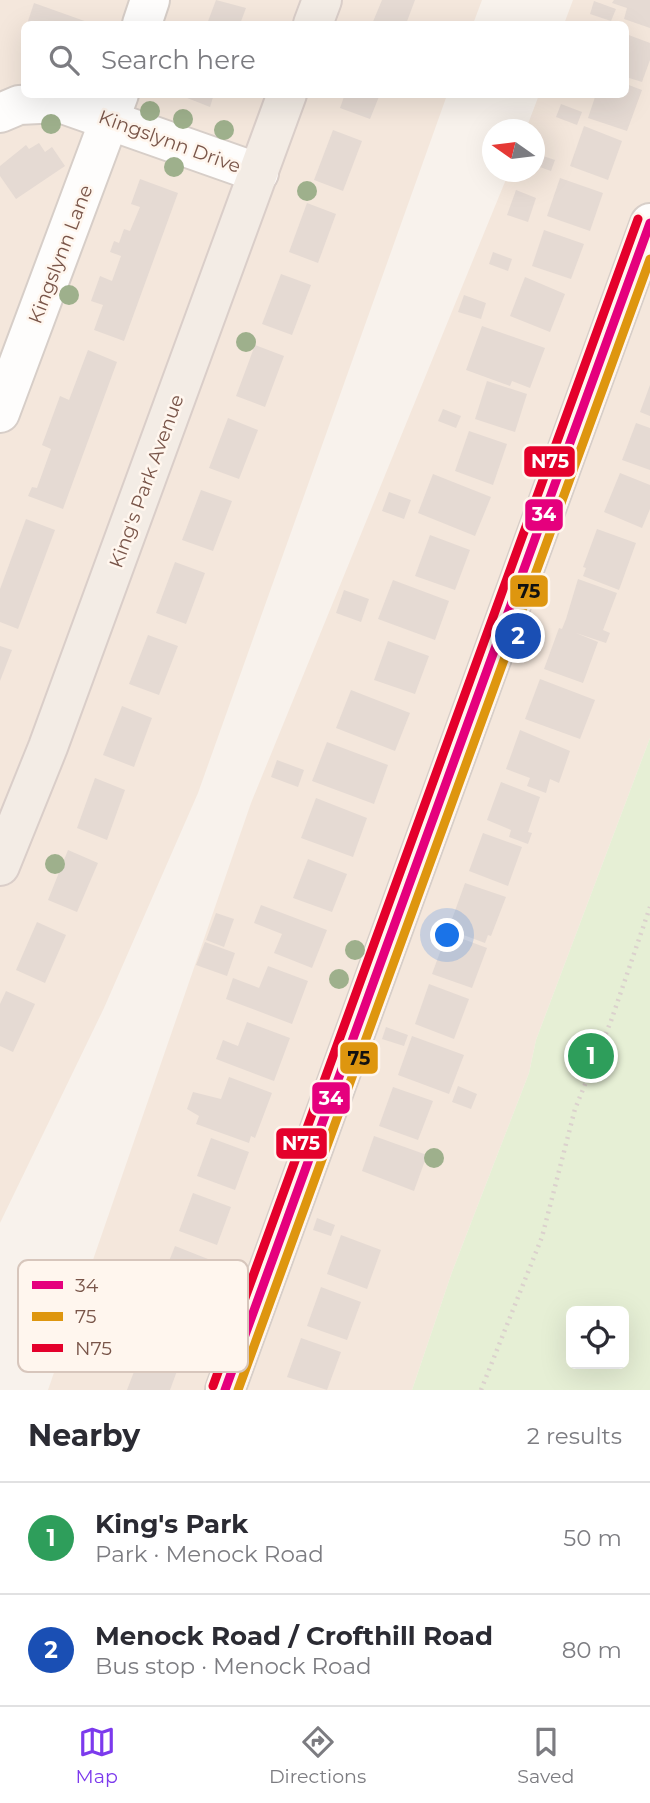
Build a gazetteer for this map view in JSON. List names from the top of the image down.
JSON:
{
  "streets": {
    "main road": ["King's Park Avenue"],
    "street": ["Kingslynn Drive", "Kingslynn Lane"]
  },
  "crossings": [
    ["Kingslynn Drive", "Kingslynn Lane"],
    ["Kingslynn Drive", "King's Park Avenue"]
  ],
  "lines": ["transit line N75", "transit line 34", "transit line 75"],
  "legend": ["34", "75", "N75"],
  "north": "left",
  "page": {
    "search": "Search here",
    "pins": ["2", "1"],
    "heading": ["Nearby", "2 results"],
    "list": [
      {
        "mark": "1",
        "name": "King's Park",
        "note": "Park · Menock Road",
        "value": "50 m"
      },
      {
        "mark": "2",
        "name": "Menock Road / Crofthill Road",
        "note": "Bus stop · Menock Road",
        "value": "80 m"
      }
    ],
    "nav": ["Map", "Directions", "Saved"]
  }
}
